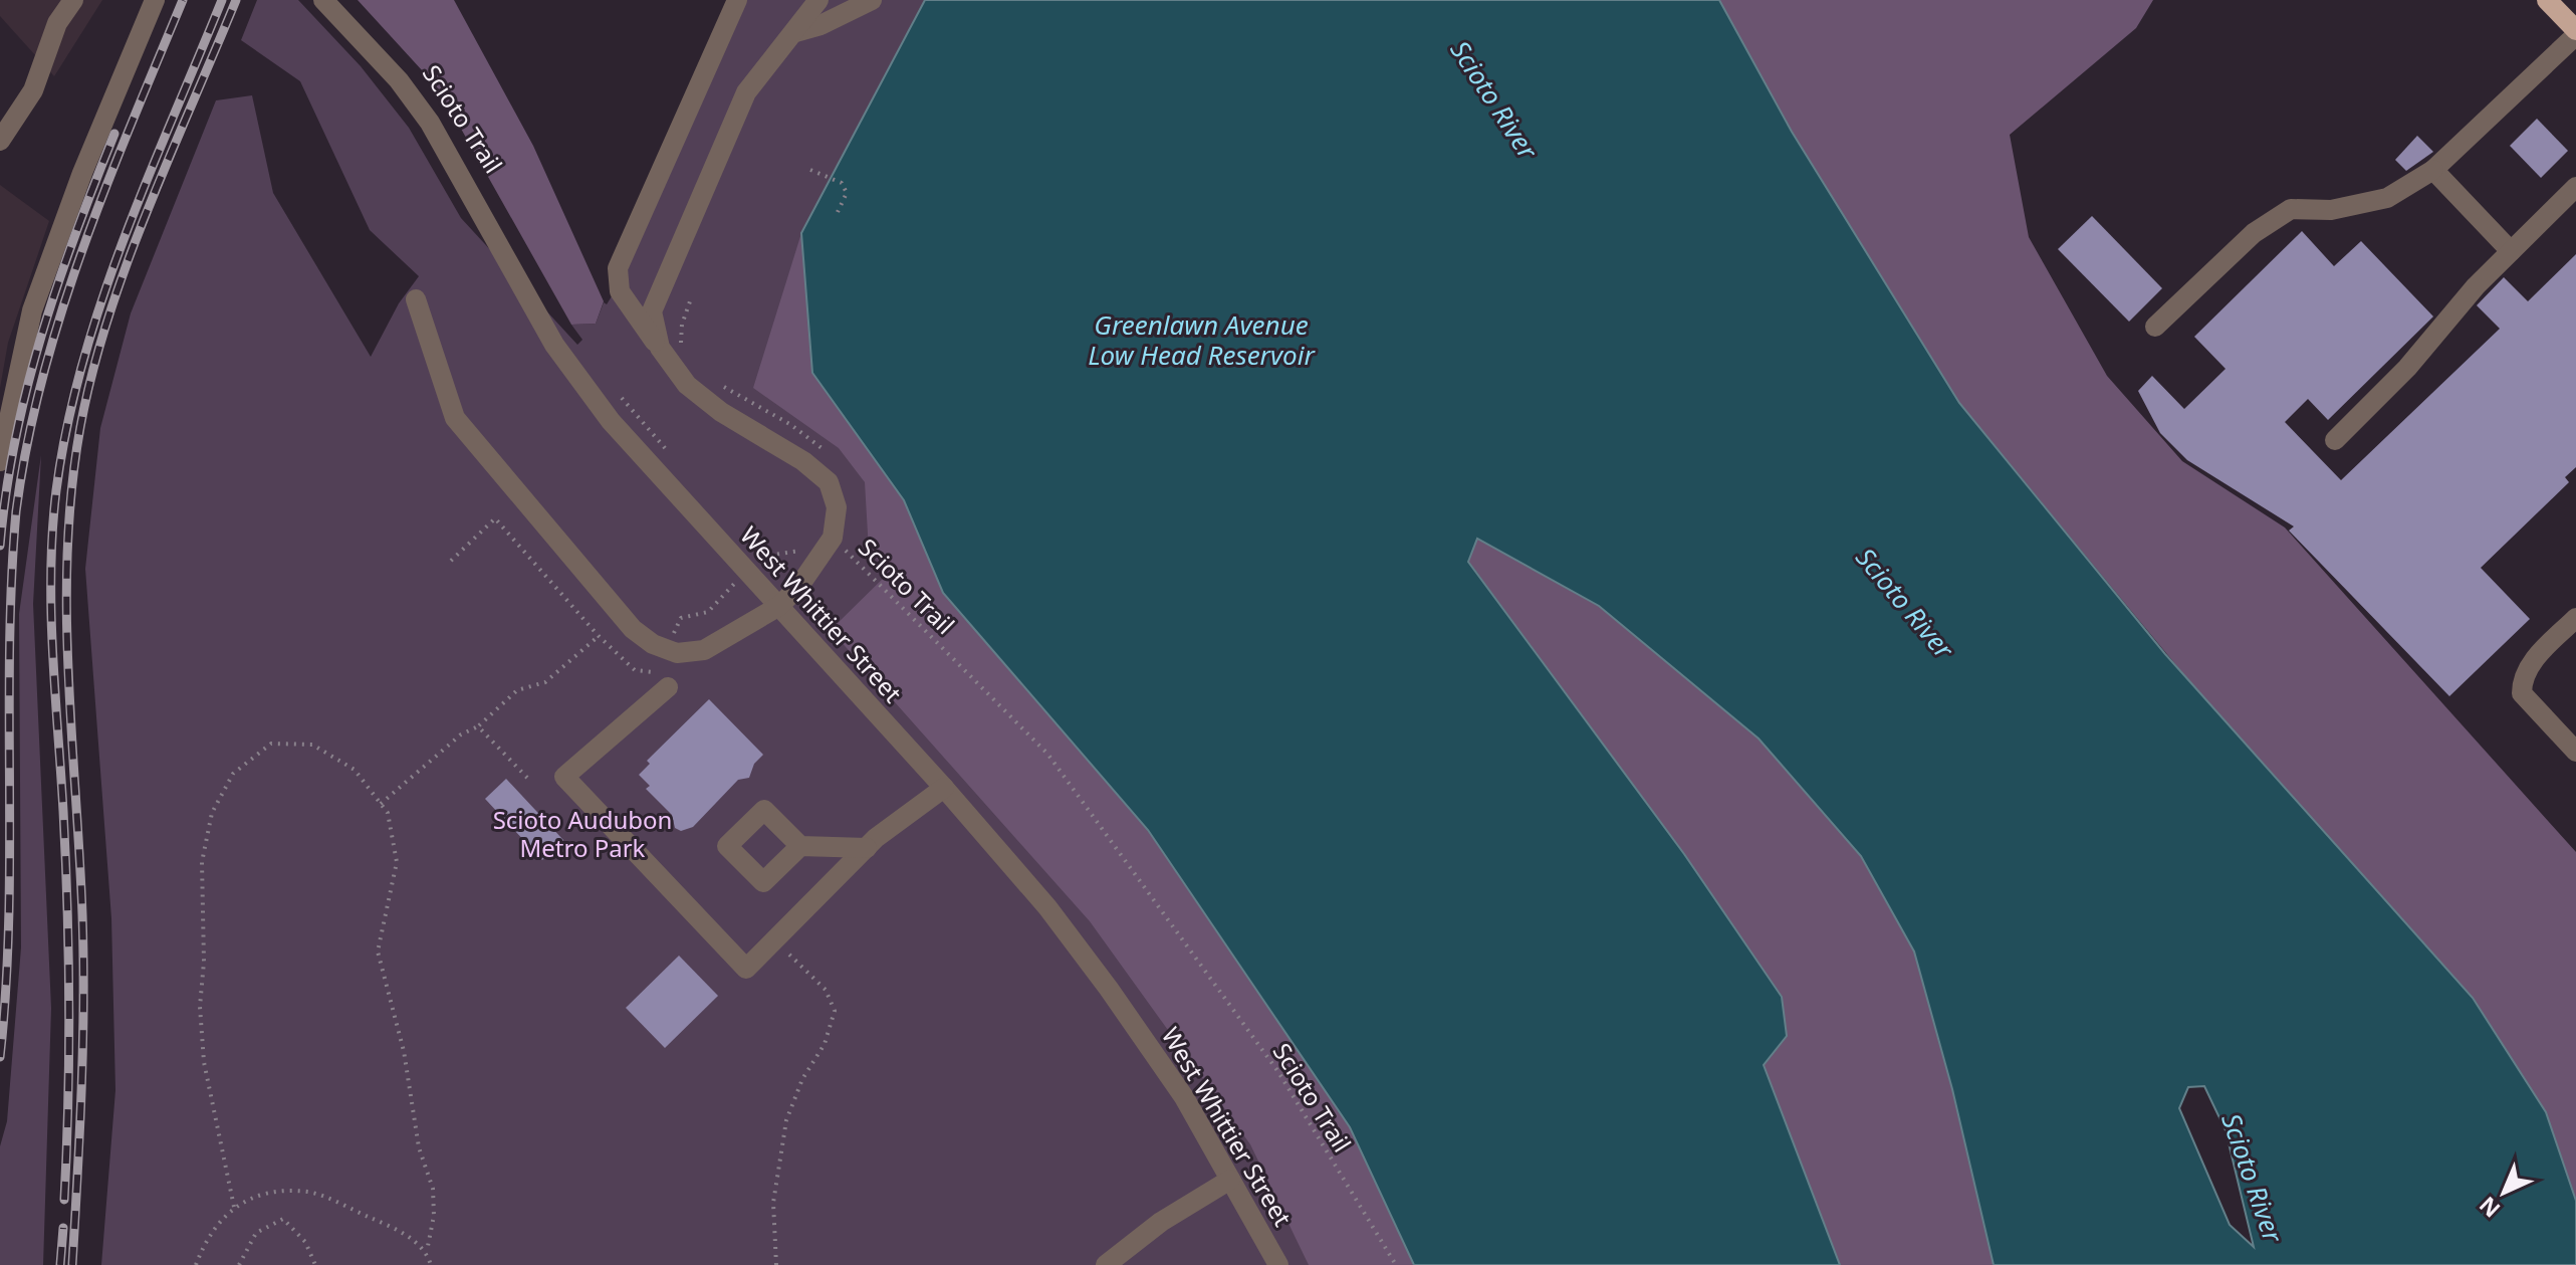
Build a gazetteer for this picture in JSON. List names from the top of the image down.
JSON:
{
  "streets": {
    "street": ["West Whittier Street"],
    "path": ["Scioto Trail"]
  },
  "water": ["Scioto River", "Greenlawn Avenue Low Head Reservoir"],
  "parks": ["Scioto Audubon Metro Park"],
  "north": "bottom left"
}
